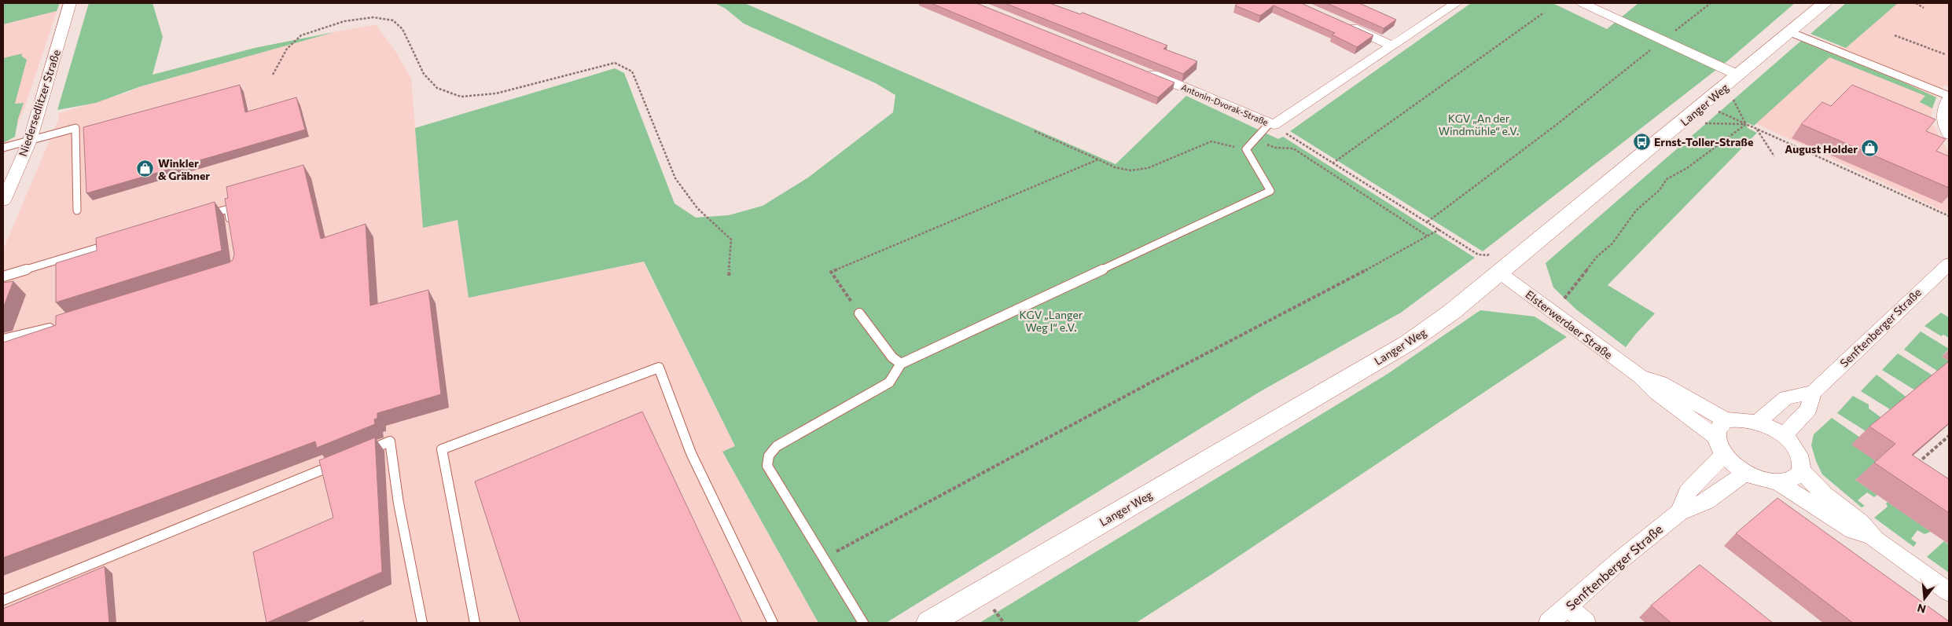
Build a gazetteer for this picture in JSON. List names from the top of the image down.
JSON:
{
  "streets": {
    "main road": ["Langer Weg"],
    "street": [
      "Niedersedlitzer Straße",
      "Antonin-Dvorak-Straße",
      "Elsterwerdaer Straße",
      "Senftenberger Straße"
    ]
  },
  "crossings": [
    ["Langer Weg", "Elsterwerdaer Straße"],
    ["Elsterwerdaer Straße", "Senftenberger Straße"]
  ],
  "parks": ["KGV „An der Windmühle“ e.V.", "KGV „Langer Weg I“ e.V."],
  "places": {
    "bus stop": ["Ernst-Toller-Straße"],
    "shop": ["August Holder", "Winkler & Gräbner"]
  },
  "north": "bottom"
}
